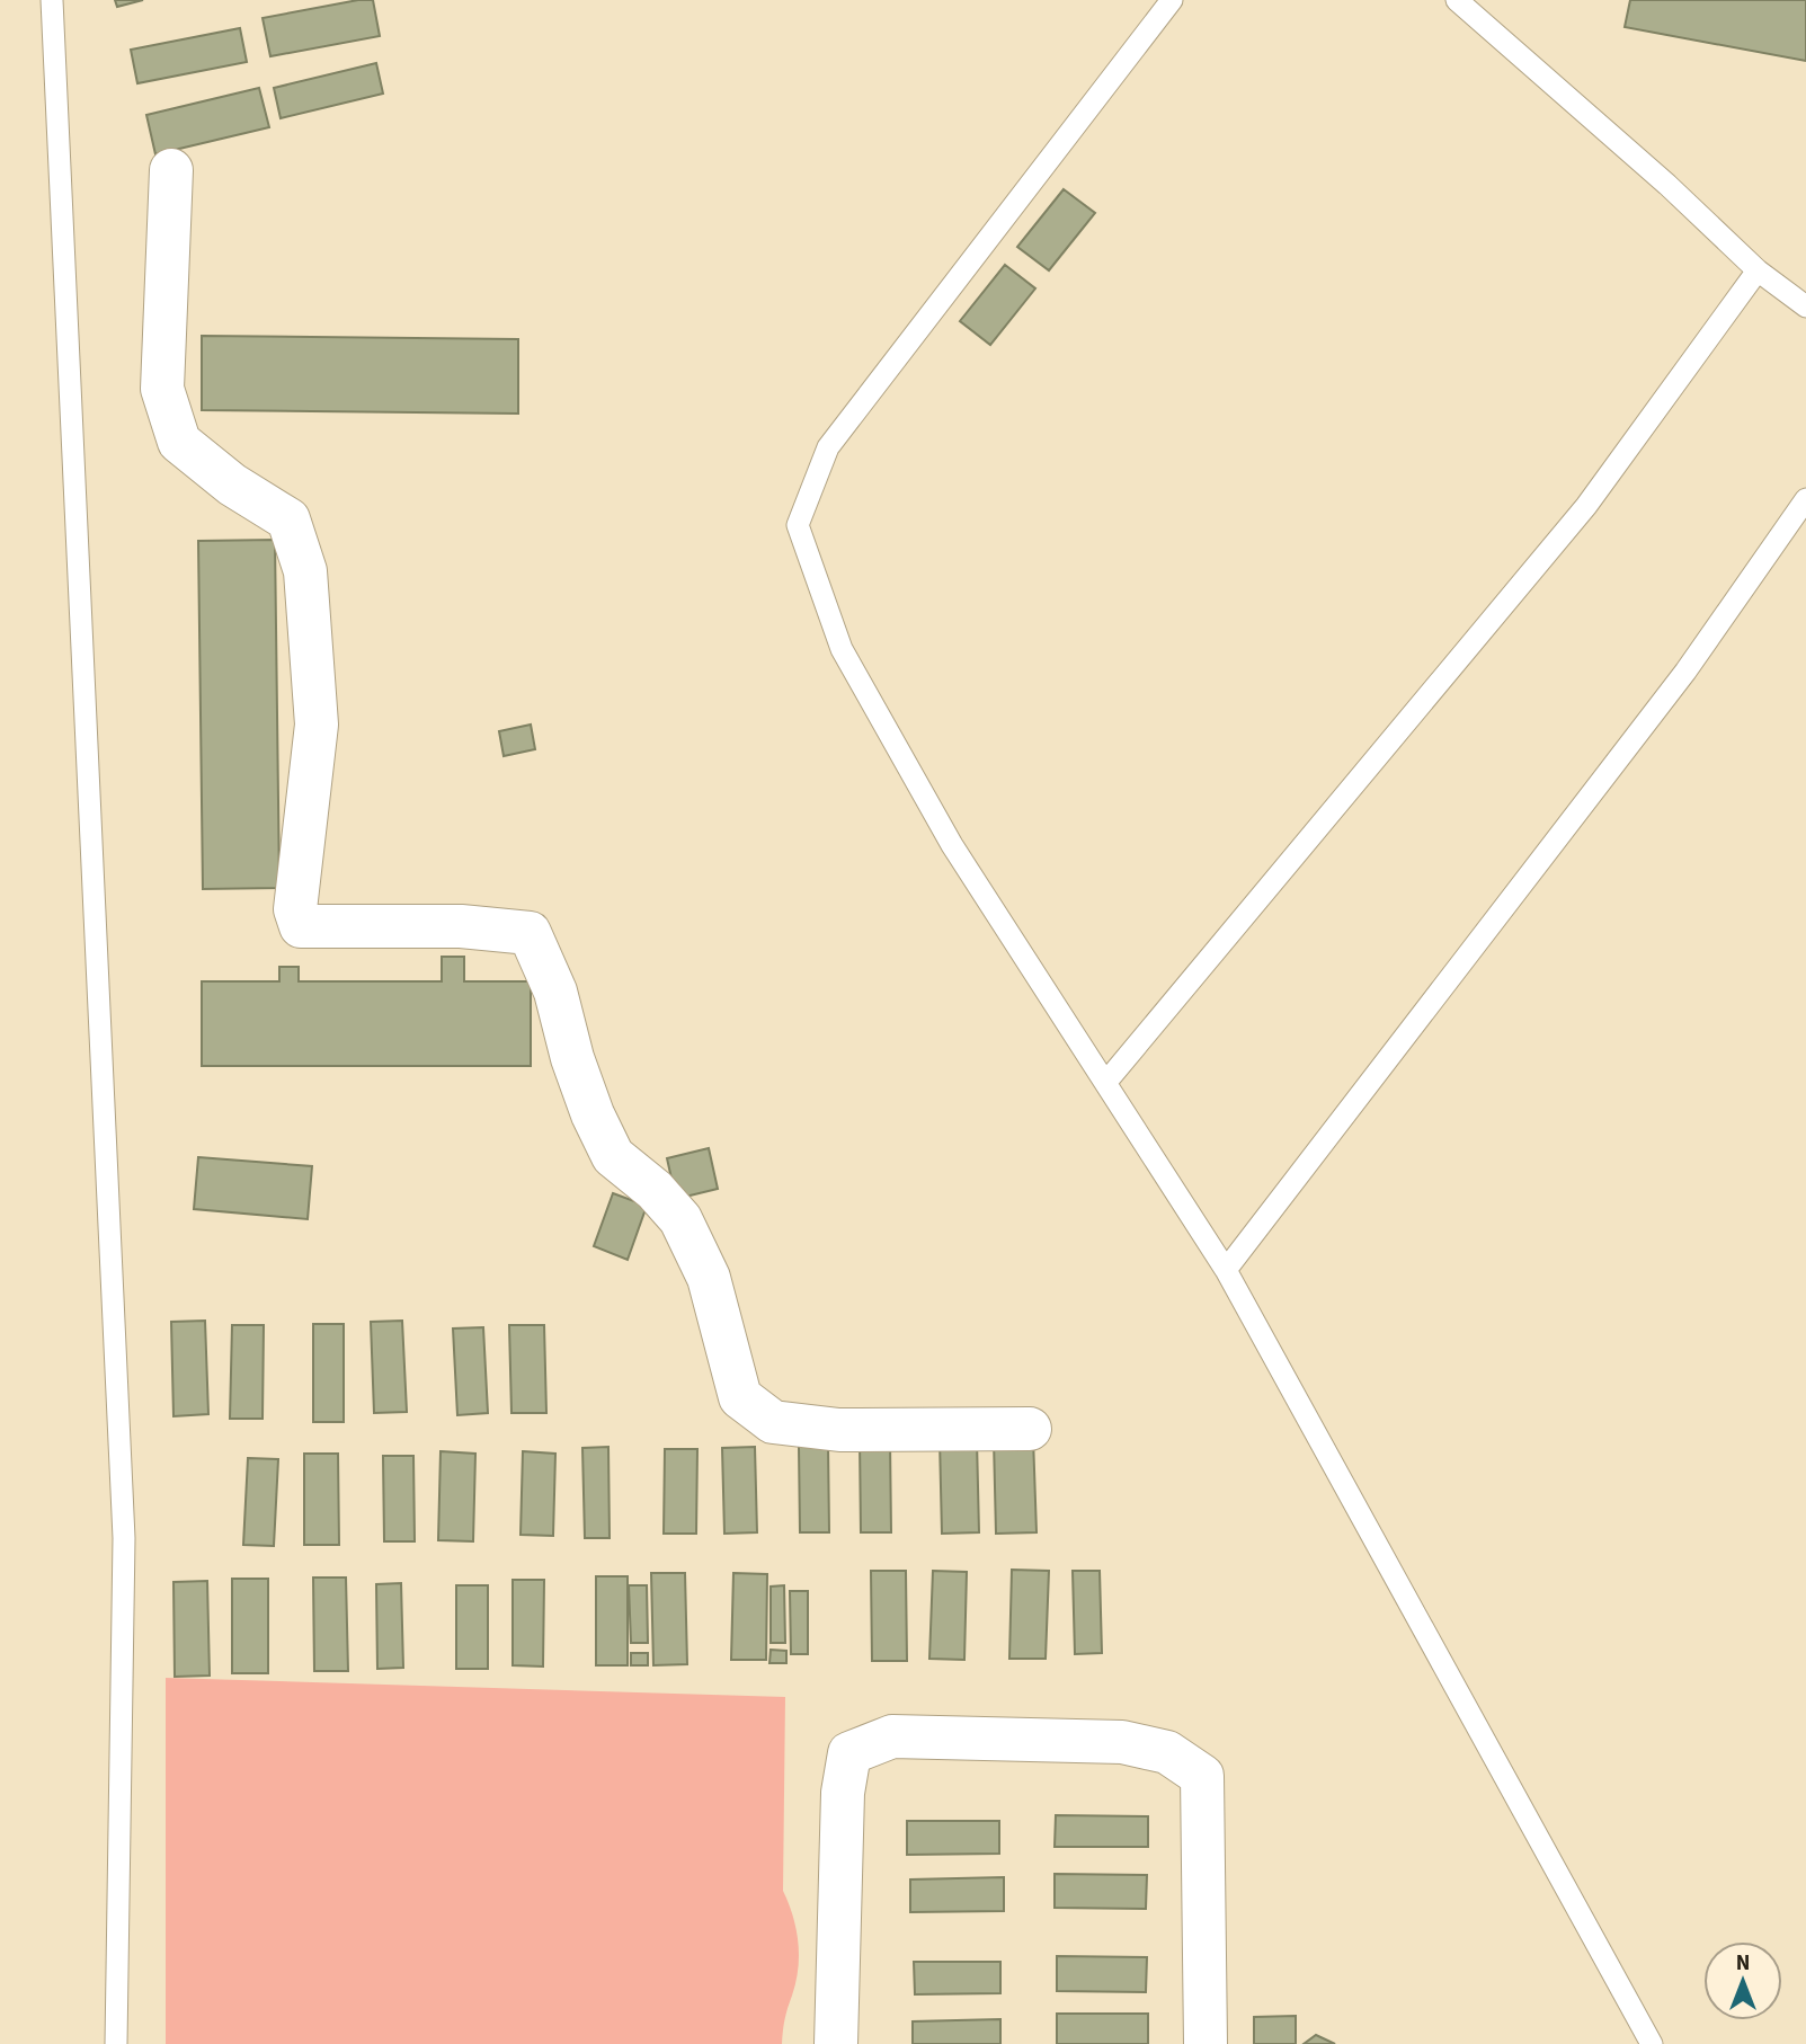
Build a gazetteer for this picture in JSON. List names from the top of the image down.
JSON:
{
  "north": "top"
}
